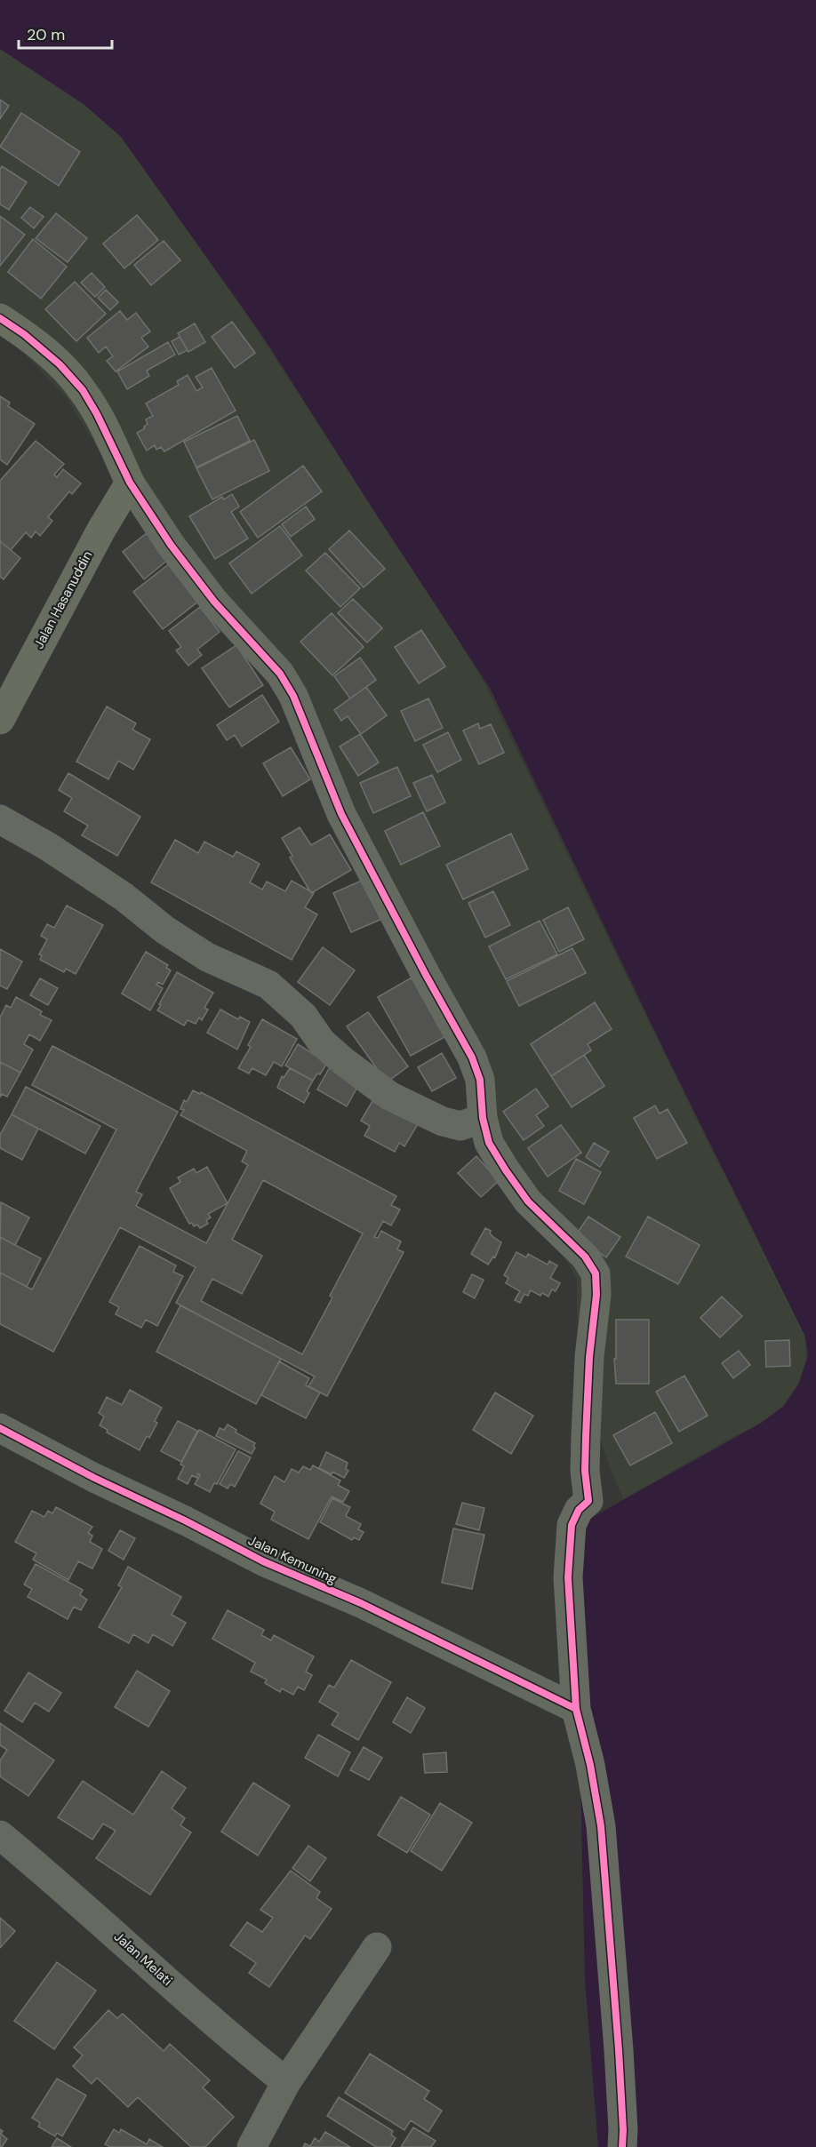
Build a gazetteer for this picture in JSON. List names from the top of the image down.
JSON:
{
  "streets": {
    "street": ["Jalan Hasanuddin", "Jalan Kemuning", "Jalan Melati"]
  },
  "scale_bar": "20 m"
}
